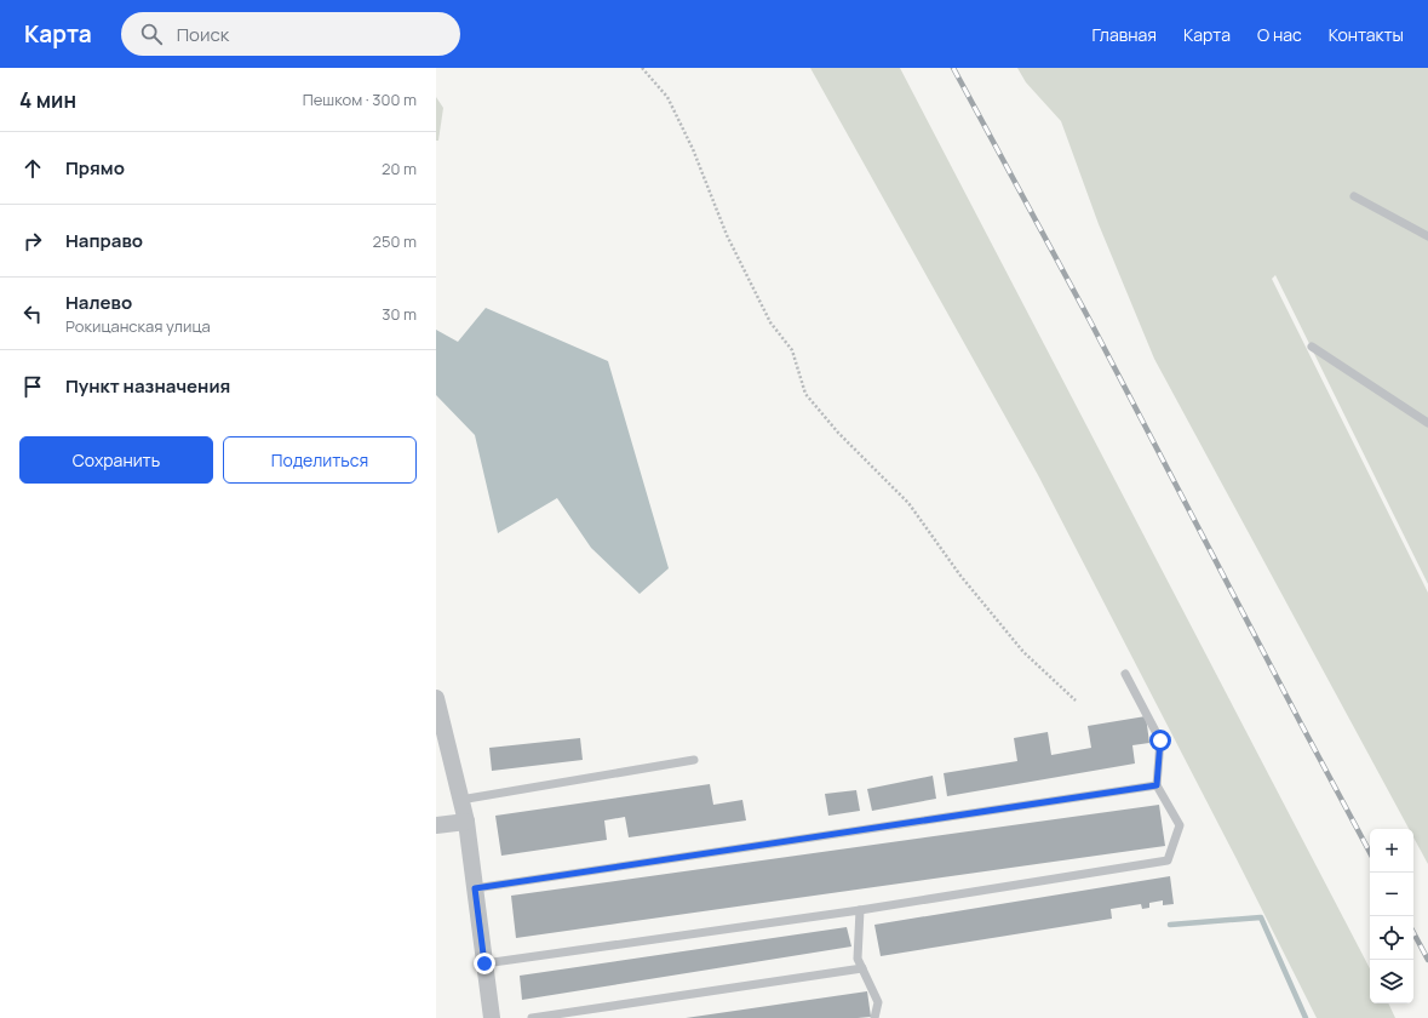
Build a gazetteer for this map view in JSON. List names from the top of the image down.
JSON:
{
  "page": {
    "header": "Карта",
    "search": "Поиск",
    "nav": [
      "Главная",
      "Карта",
      "О нас",
      "Контакты"
    ],
    "heading": ["4 мин", "Пешком · 300 m"],
    "list": [
      ["Прямо", "20 m"],
      ["Направо", "250 m"],
      ["Налево", "Рокицанская улица", "30 m"],
      "Пункт назначения"
    ],
    "buttons": ["Сохранить", "Поделиться"],
    "map_buttons": ["+", "−"]
  }
}
